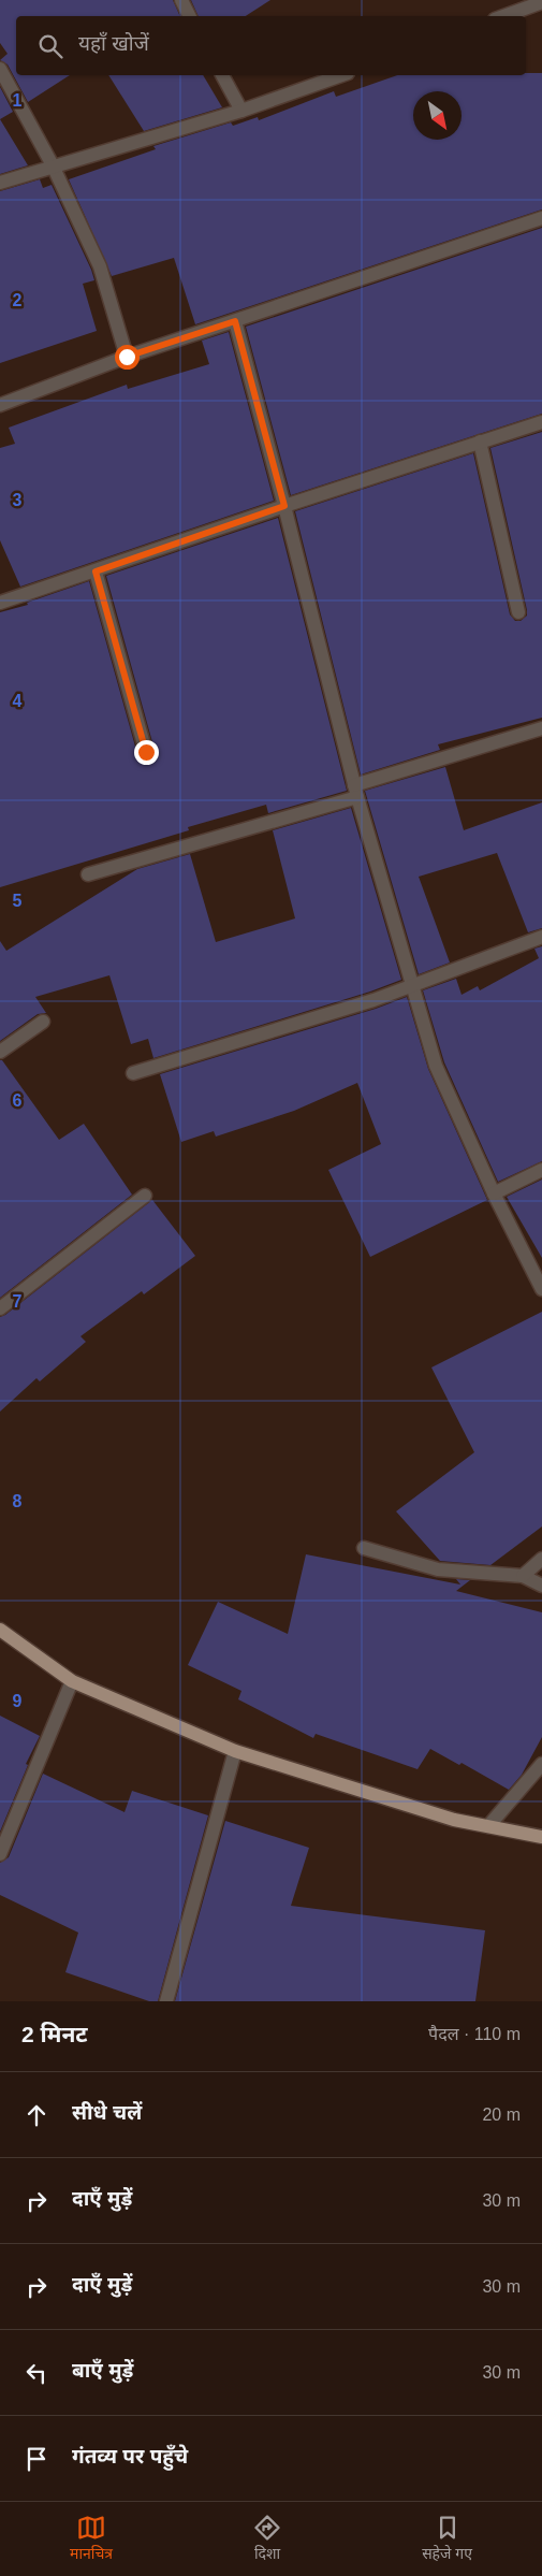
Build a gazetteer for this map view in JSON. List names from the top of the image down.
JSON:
{
  "north": "bottom right",
  "page": {
    "search": "यहाँ खोजें",
    "heading": ["2 मिनट", "पैदल · 110 m"],
    "list": [
      ["सीधे चलें", "20 m"],
      ["दाएँ मुड़ें", "30 m"],
      ["दाएँ मुड़ें", "30 m"],
      ["बाएँ मुड़ें", "30 m"],
      "गंतव्य पर पहुँचे"
    ],
    "nav": ["मानचित्र", "दिशा", "सहेजे गए"]
  },
  "grid": {
    "rows": [
      "1",
      "2",
      "3",
      "4",
      "5",
      "6",
      "7",
      "8",
      "9"
    ]
  }
}
